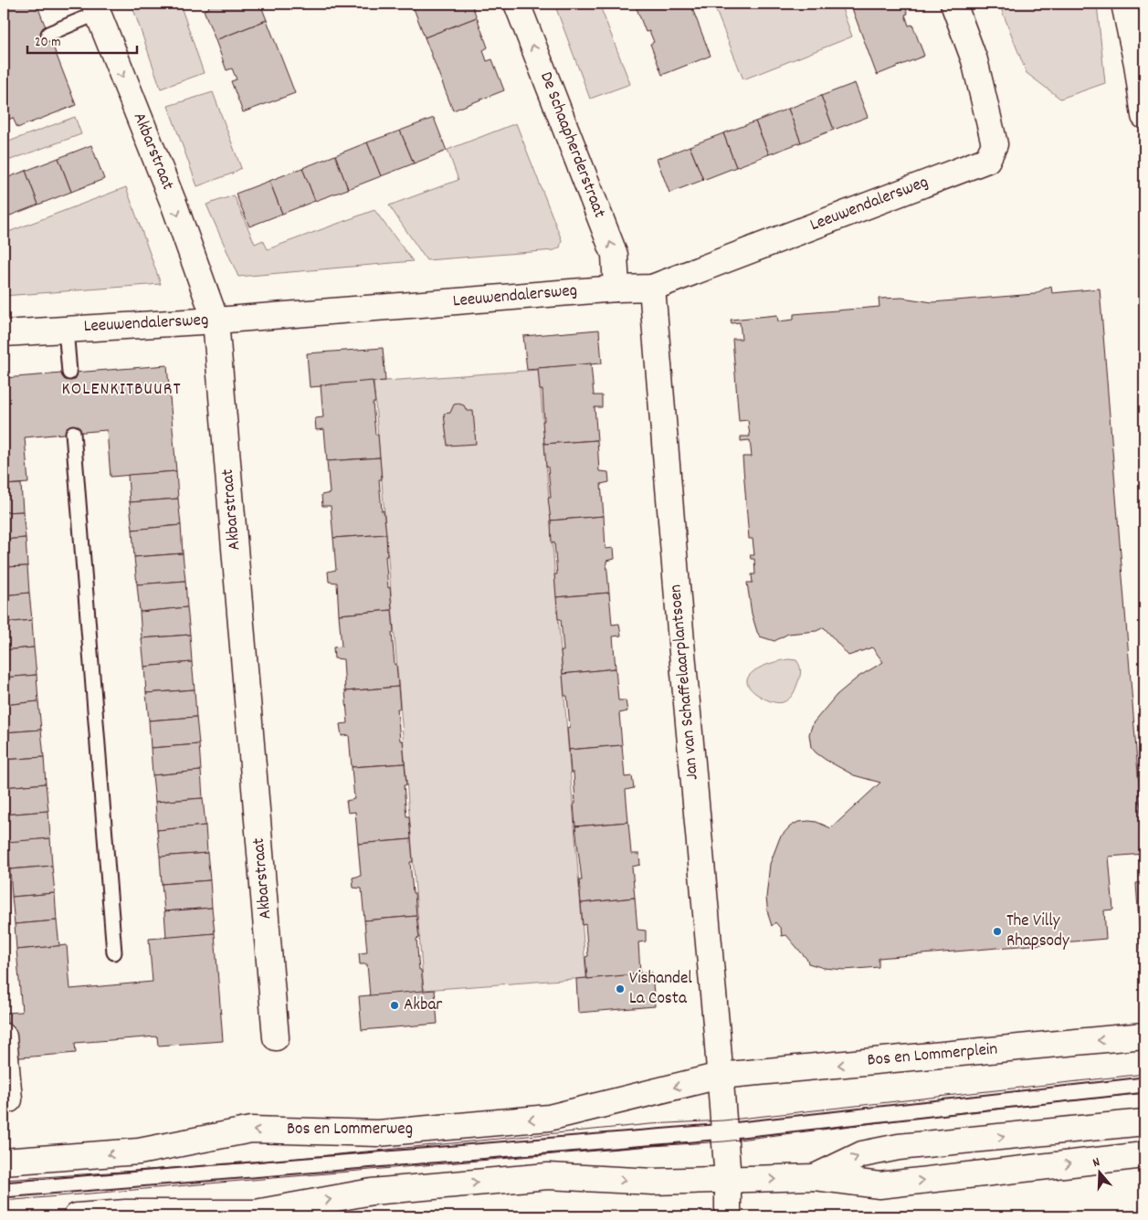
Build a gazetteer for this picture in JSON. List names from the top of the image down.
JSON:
{
  "streets": {
    "main road": [
      "De Schaapherderstraat",
      "Akbarstraat",
      "Leeuwendalersweg",
      "Jan van Schaffelaarplantsoen",
      "Bos en Lommerplein",
      "Bos en Lommerweg"
    ]
  },
  "crossings": [
    ["De Schaapherderstraat", "Leeuwendalersweg"],
    ["Akbarstraat", "Leeuwendalersweg"],
    ["Leeuwendalersweg", "Jan van Schaffelaarplantsoen"],
    ["Jan van Schaffelaarplantsoen", "Bos en Lommerplein"],
    ["Jan van Schaffelaarplantsoen", "Bos en Lommerweg"],
    ["Bos en Lommerplein", "Bos en Lommerweg"]
  ],
  "one_way": ["De Schaapherderstraat"],
  "districts": ["KOLENKITBUURT"],
  "places": ["The Villy Rhapsody", "Vishandel La Costa", "Akbar"],
  "scale_bar": "20 m",
  "north": "top"
}
